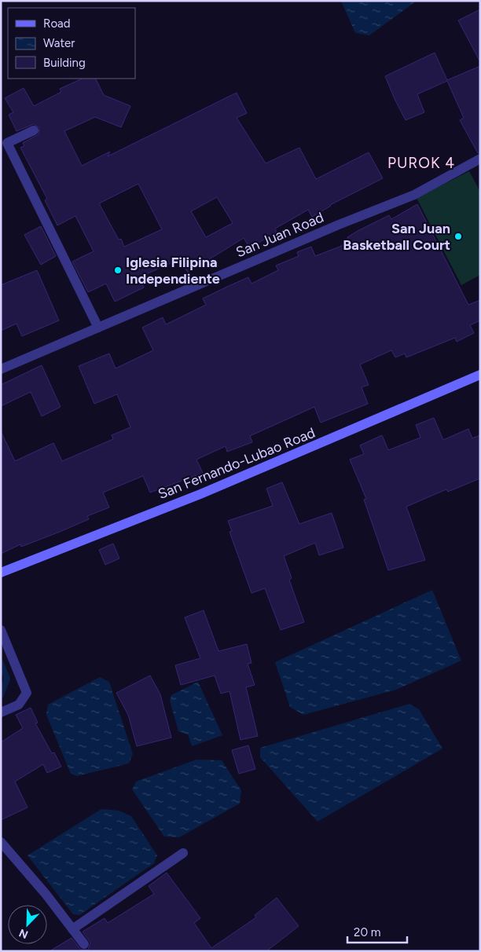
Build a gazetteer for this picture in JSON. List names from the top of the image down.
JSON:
{
  "streets": {
    "main road": ["San Fernando-Lubao Road"],
    "street": ["San Juan Road"]
  },
  "districts": ["PUROK 4"],
  "places": ["San Juan Basketball Court", "Iglesia Filipina Independiente"],
  "legend": ["Road", "Water", "Building"],
  "scale_bar": "20 m",
  "north": "bottom left"
}
